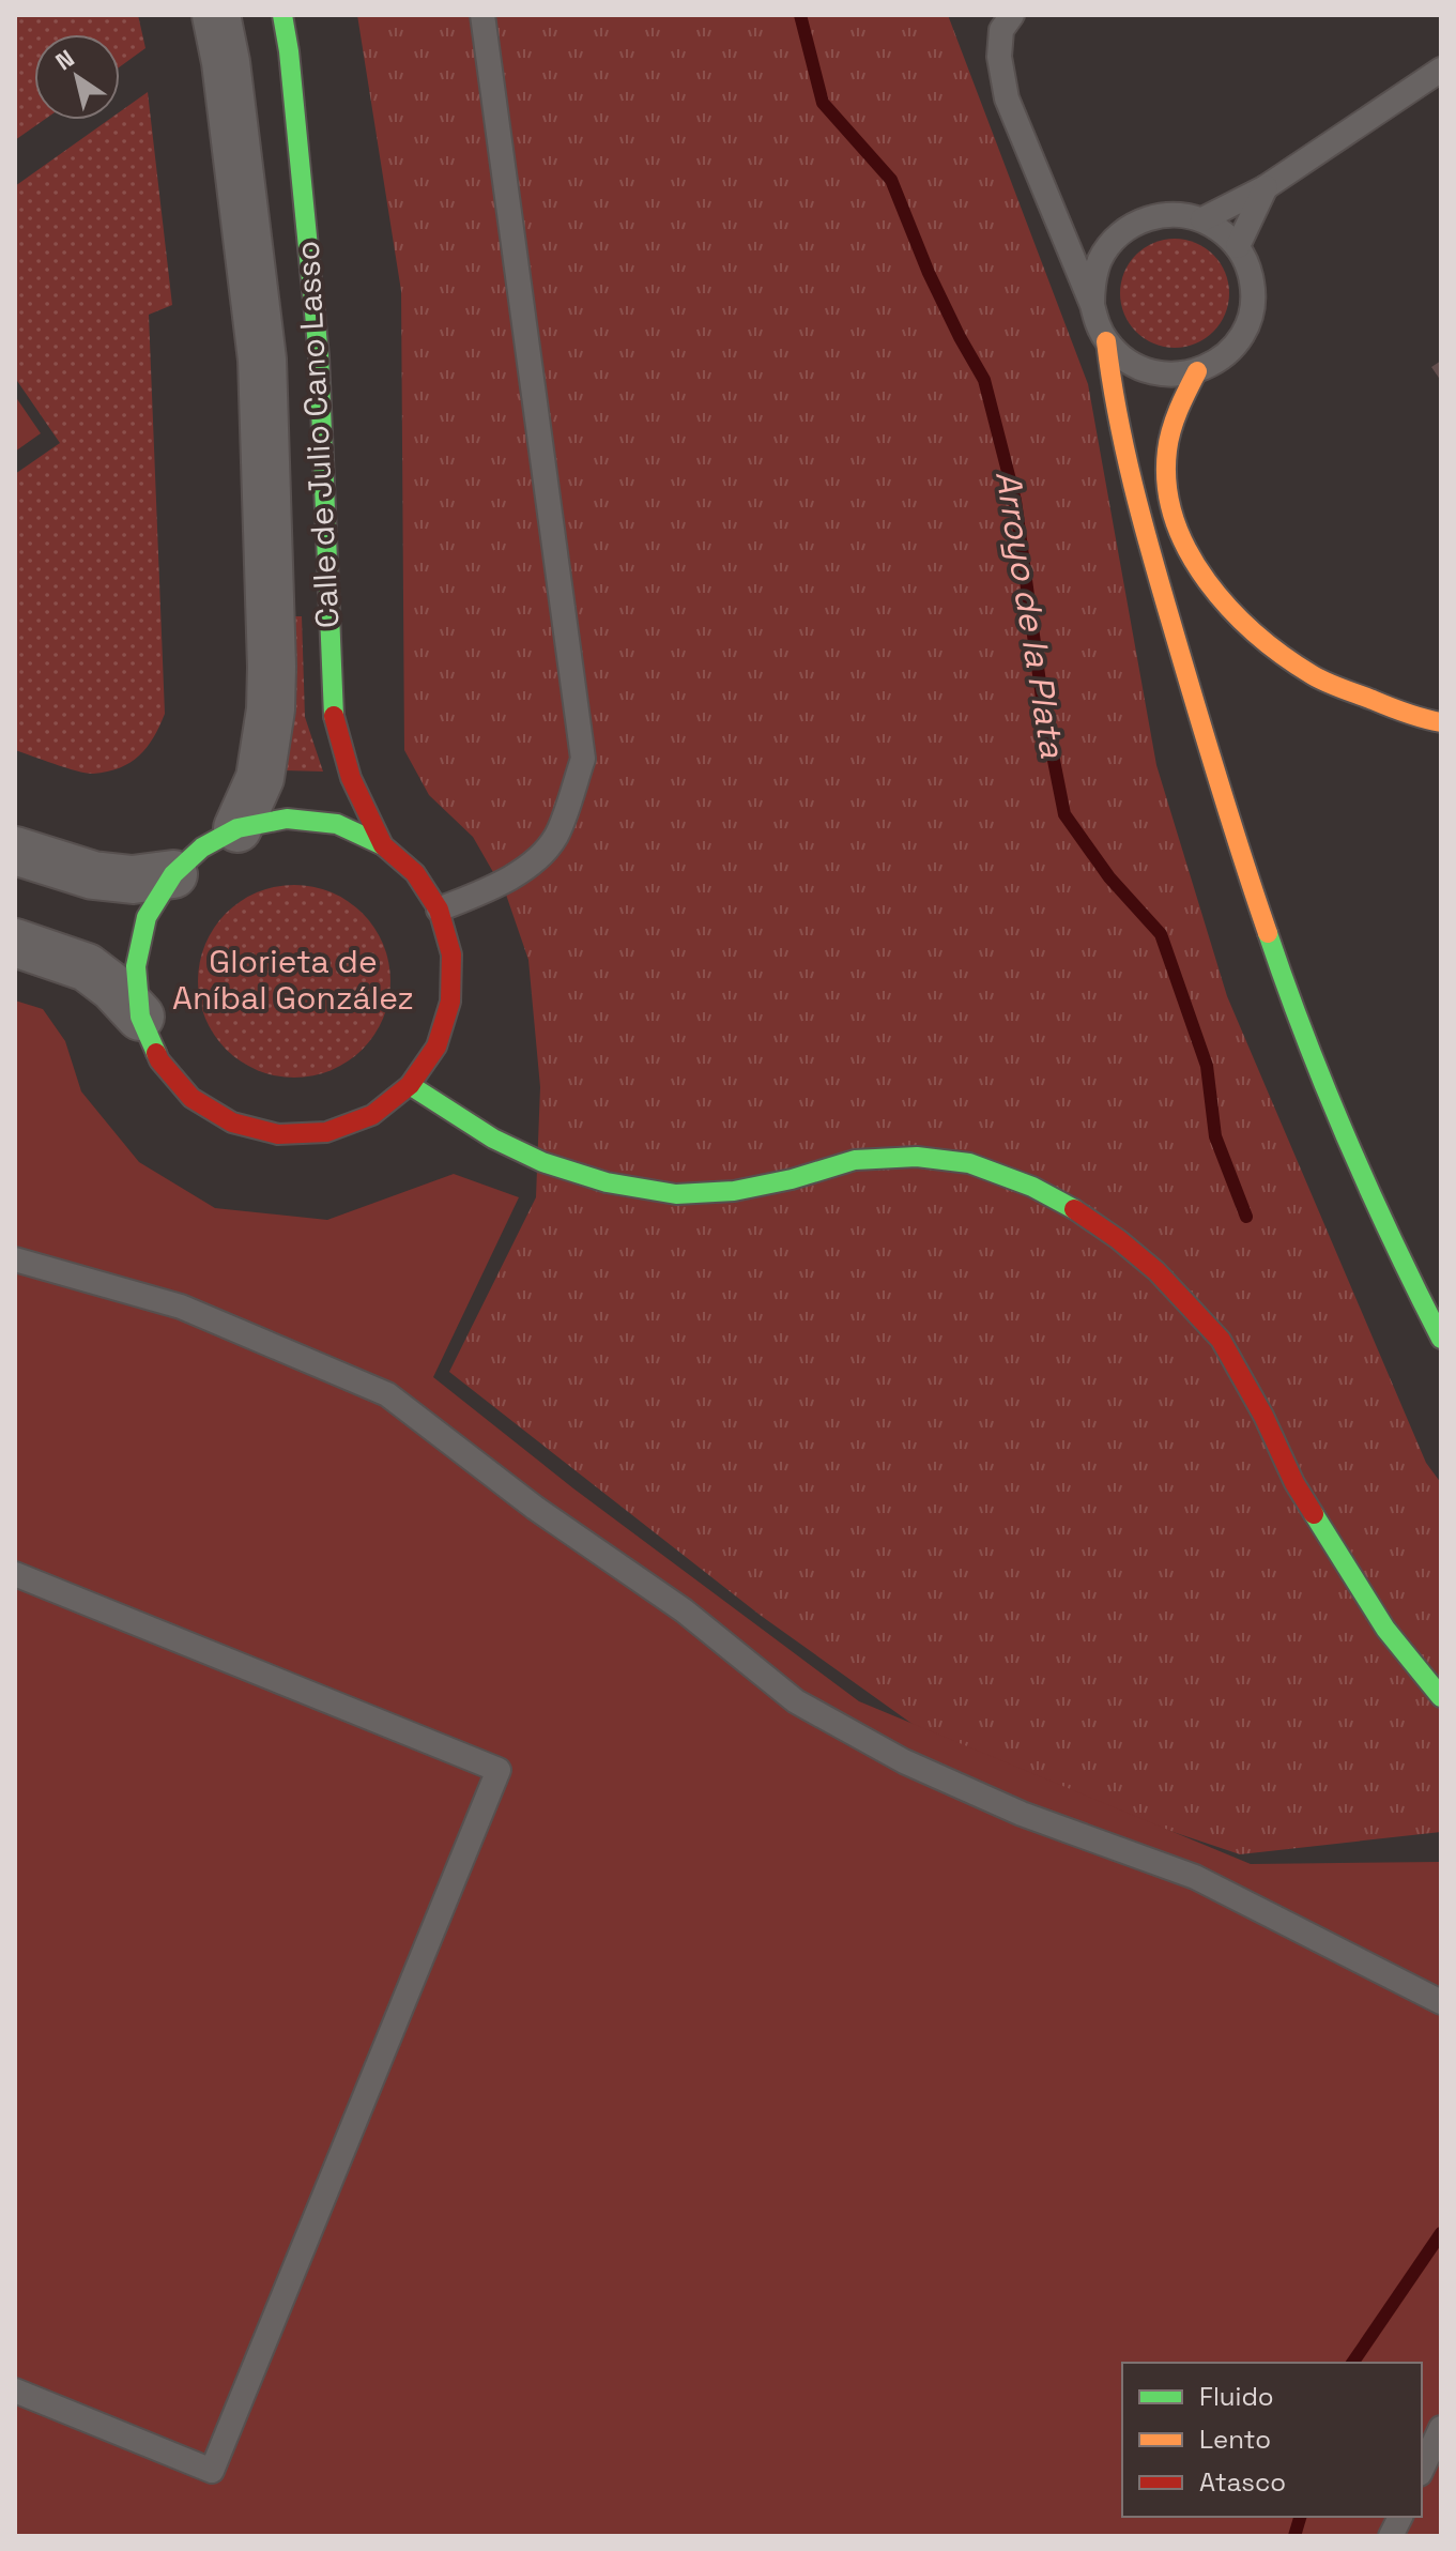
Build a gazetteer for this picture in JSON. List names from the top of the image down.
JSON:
{
  "streets": {
    "main road": ["Calle de Julio Cano Lasso"]
  },
  "water": ["Arroyo de la Plata"],
  "parks": ["Glorieta de Aníbal González"],
  "legend": ["Fluido", "Lento", "Atasco"],
  "north": "top left"
}
